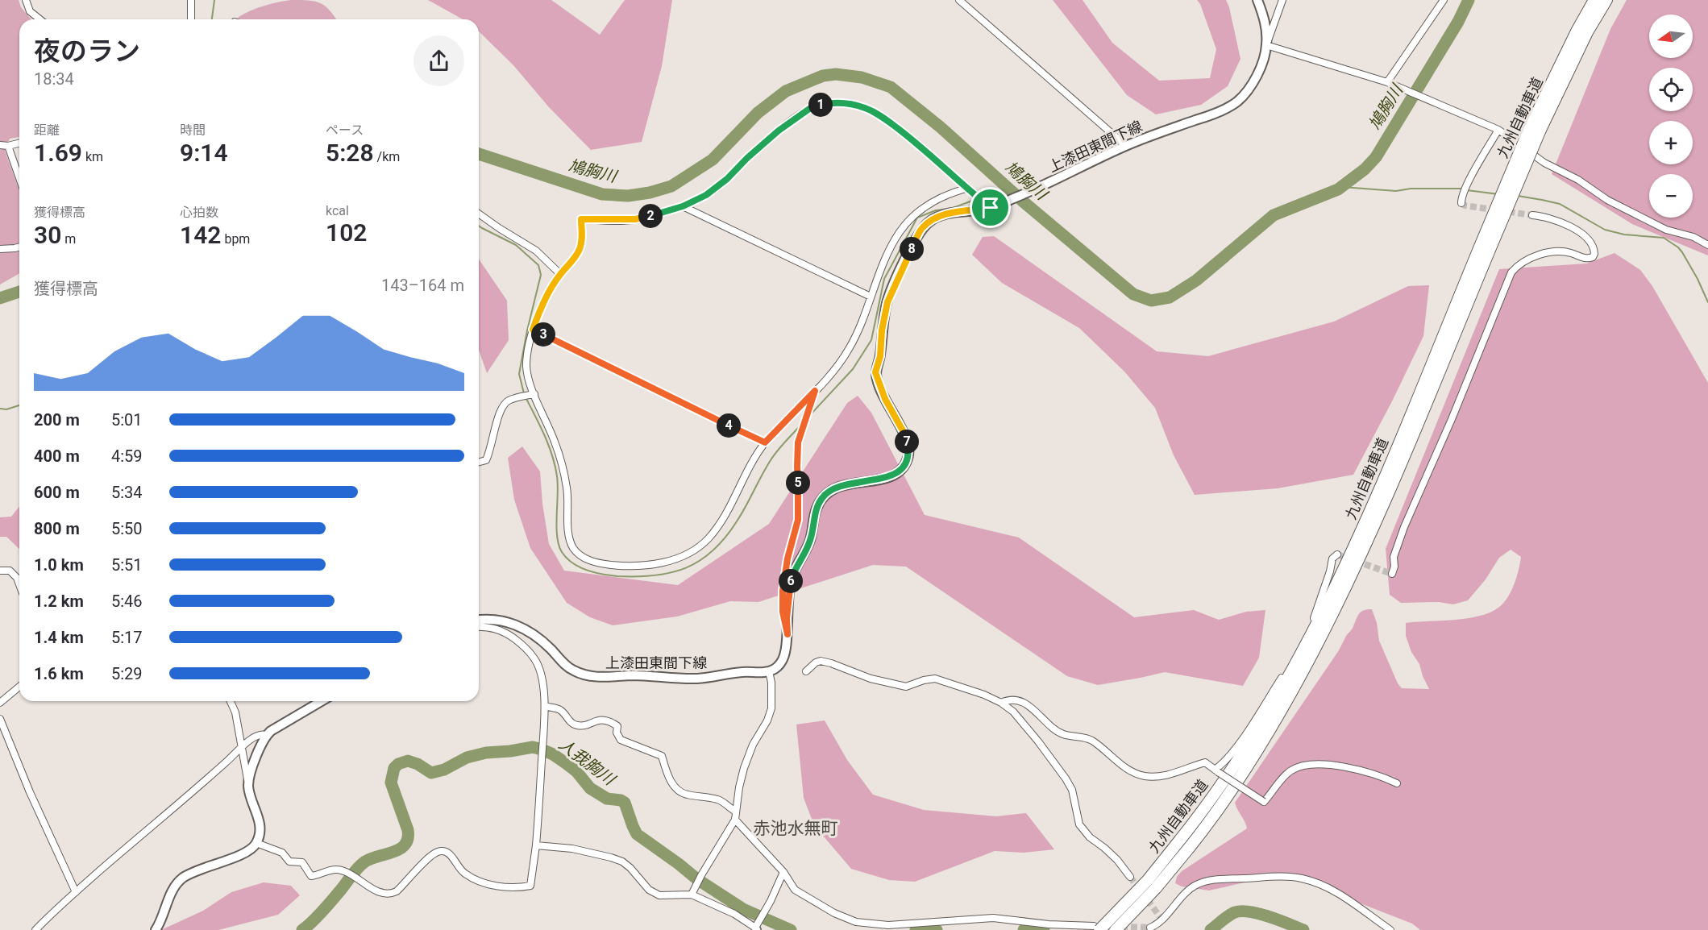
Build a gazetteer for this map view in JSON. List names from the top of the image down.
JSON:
{
  "streets": {
    "highway": ["九州自動車道"],
    "main road": ["上漆田東間下線"]
  },
  "districts": ["赤池水無町"],
  "water": ["鳩胸川", "人我胸川"],
  "north": "left",
  "page": {
    "map_buttons": ["+", "−"],
    "heading": ["夜のラン", "18:34"],
    "pins": [
      "1",
      "2",
      "8",
      "3",
      "4",
      "7",
      "5",
      "6"
    ],
    "stats": [
      ["距離", "1.69 km"],
      ["時間", "9:14"],
      ["ペース", "5:28 /km"],
      ["獲得標高", "30 m"],
      ["心拍数", "142 bpm"],
      ["kcal", "102"]
    ],
    "chart": ["獲得標高", "143–164 m"],
    "list": [
      {
        "name": "200 m",
        "note": "5:01"
      },
      {
        "name": "400 m",
        "note": "4:59"
      },
      {
        "name": "600 m",
        "note": "5:34"
      },
      {
        "name": "800 m",
        "note": "5:50"
      },
      {
        "name": "1.0 km",
        "note": "5:51"
      },
      {
        "name": "1.2 km",
        "note": "5:46"
      },
      {
        "name": "1.4 km",
        "note": "5:17"
      },
      {
        "name": "1.6 km",
        "note": "5:29"
      }
    ]
  }
}
